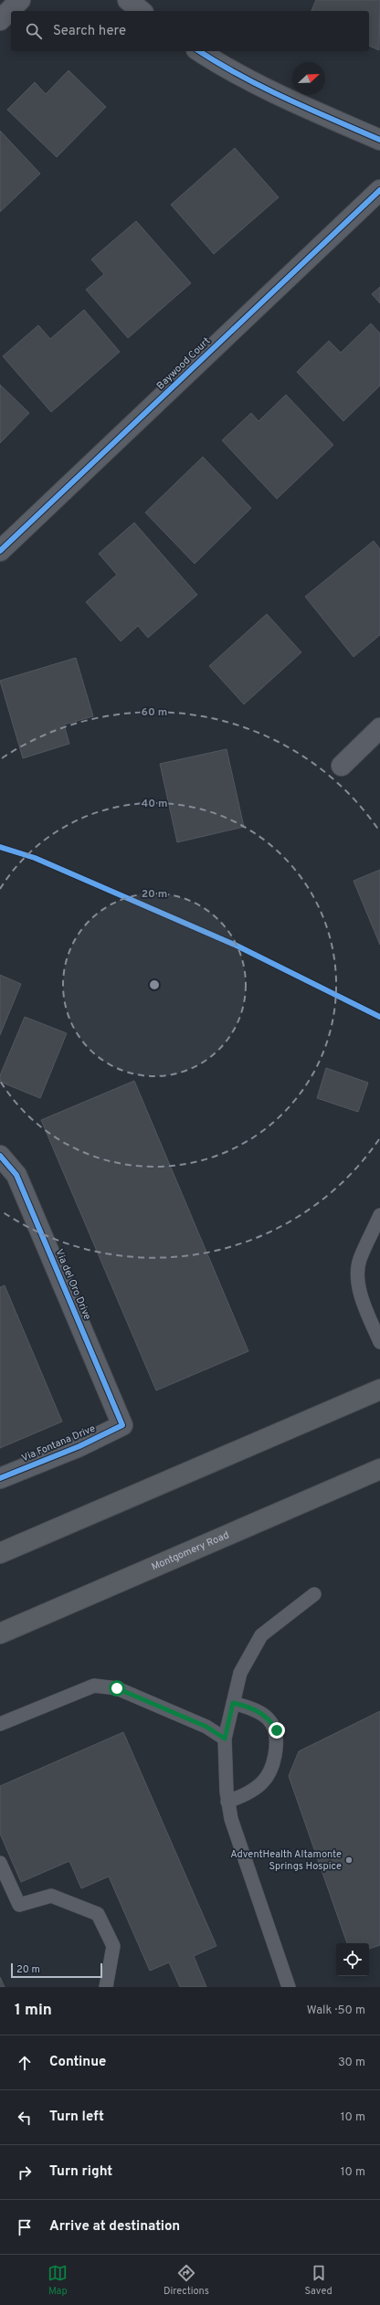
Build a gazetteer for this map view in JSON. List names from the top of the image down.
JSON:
{
  "streets": {
    "main road": ["Montgomery Road"],
    "street": ["Baywood Court", "Via del Oro Drive", "Via Fontana Drive"]
  },
  "crossings": [
    ["Via del Oro Drive", "Via Fontana Drive"]
  ],
  "places": ["AdventHealth Altamonte Springs Hospice"],
  "scale_bar": "20 m",
  "north": "top right",
  "page": {
    "search": "Search here",
    "scale": "20 m",
    "heading": ["1 min", "Walk · 50 m"],
    "list": [
      ["Continue", "30 m"],
      ["Turn left", "10 m"],
      ["Turn right", "10 m"],
      "Arrive at destination"
    ],
    "nav": ["Map", "Directions", "Saved"]
  },
  "rings": ["60 m", "40 m", "20 m"]
}
